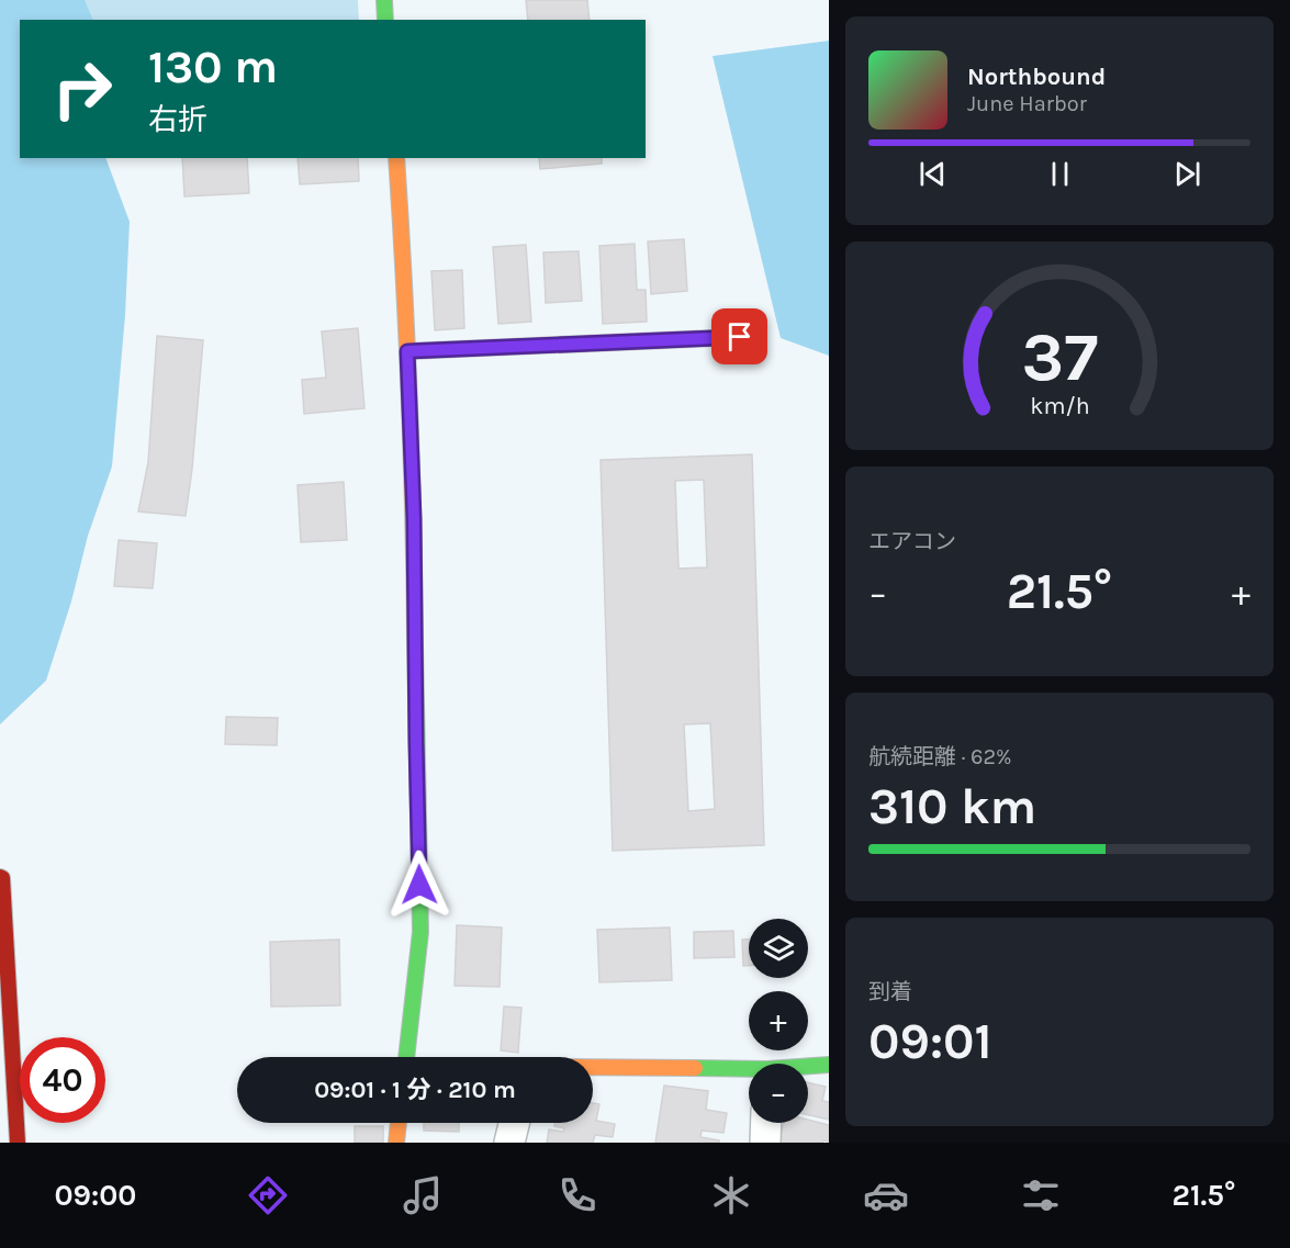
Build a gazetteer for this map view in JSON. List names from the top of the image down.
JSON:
{
  "page": {
    "turn": ["130 m", "右折"],
    "song": ["Northbound", "June Harbor"],
    "tile": [
      "エアコン",
      ["航続距離 · 62%", "310 km"],
      ["到着", "09:01"]
    ],
    "heat": ["−", "21.5°", "+"],
    "map_buttons": ["+", "−"],
    "limit": "40",
    "trip": "09:01 · 1 分 · 210 m",
    "tabs": ["09:00", "21.5°"],
    "gauge": ["37", "km/h"]
  }
}
